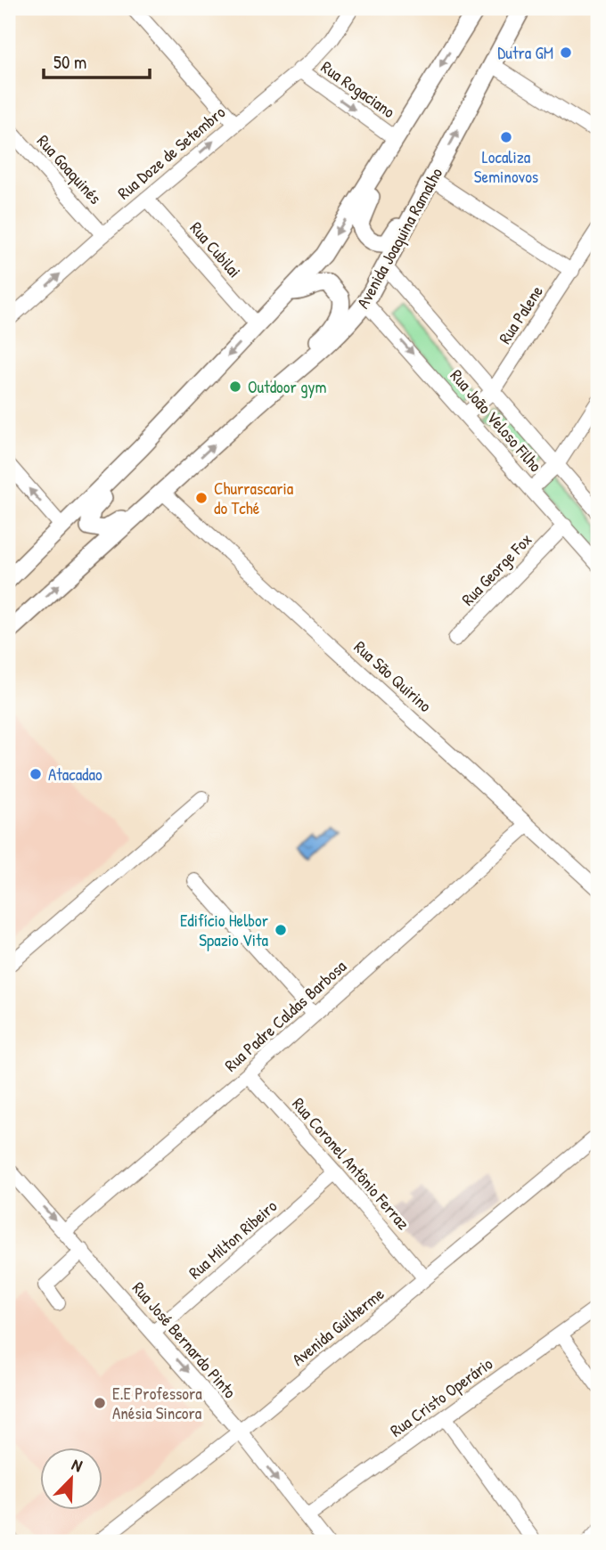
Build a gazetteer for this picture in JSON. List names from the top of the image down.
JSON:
{
  "streets": {
    "main road": ["Avenida Joaquina Ramalho"],
    "street": [
      "Rua Rogaciano",
      "Rua Doze de Setembro",
      "Rua Goaquinés",
      "Rua Cubilai",
      "Rua Palene",
      "Rua João Veloso Filho",
      "Rua George Fox",
      "Rua São Quirino",
      "Rua Padre Caldas Barbosa",
      "Rua Coronel Antônio Ferraz",
      "Rua Milton Ribeiro",
      "Avenida Guilherme",
      "Rua José Bernardo Pinto",
      "Rua Cristo Operário"
    ]
  },
  "crossings": [
    ["Rua Rogaciano", "Rua Doze de Setembro"],
    ["Rua Doze de Setembro", "Rua Goaquinés"],
    ["Rua Doze de Setembro", "Rua Cubilai"],
    ["Avenida Joaquina Ramalho", "Rua João Veloso Filho"],
    ["Avenida Joaquina Ramalho", "Rua São Quirino"],
    ["Rua Palene", "Rua João Veloso Filho"],
    ["Rua João Veloso Filho", "Rua George Fox"],
    ["Rua São Quirino", "Rua Padre Caldas Barbosa"],
    ["Rua Padre Caldas Barbosa", "Rua Coronel Antônio Ferraz"],
    ["Rua Padre Caldas Barbosa", "Rua José Bernardo Pinto"],
    ["Rua Coronel Antônio Ferraz", "Rua Milton Ribeiro"],
    ["Rua Coronel Antônio Ferraz", "Avenida Guilherme"],
    ["Rua Milton Ribeiro", "Rua José Bernardo Pinto"],
    ["Avenida Guilherme", "Rua José Bernardo Pinto"],
    ["Rua José Bernardo Pinto", "Rua Cristo Operário"]
  ],
  "one_way": ["Rua Rogaciano", "Rua Doze de Setembro", "Rua José Bernardo Pinto"],
  "places": [
    "Dutra GM",
    "Localiza Seminovos",
    "Outdoor gym",
    "Churrascaria do Tché",
    "Atacadao",
    "Edifício Helbor Spazio Vita",
    "E.E Professora Anésia Sincora"
  ],
  "scale_bar": "50 m",
  "north": "top right"
}
